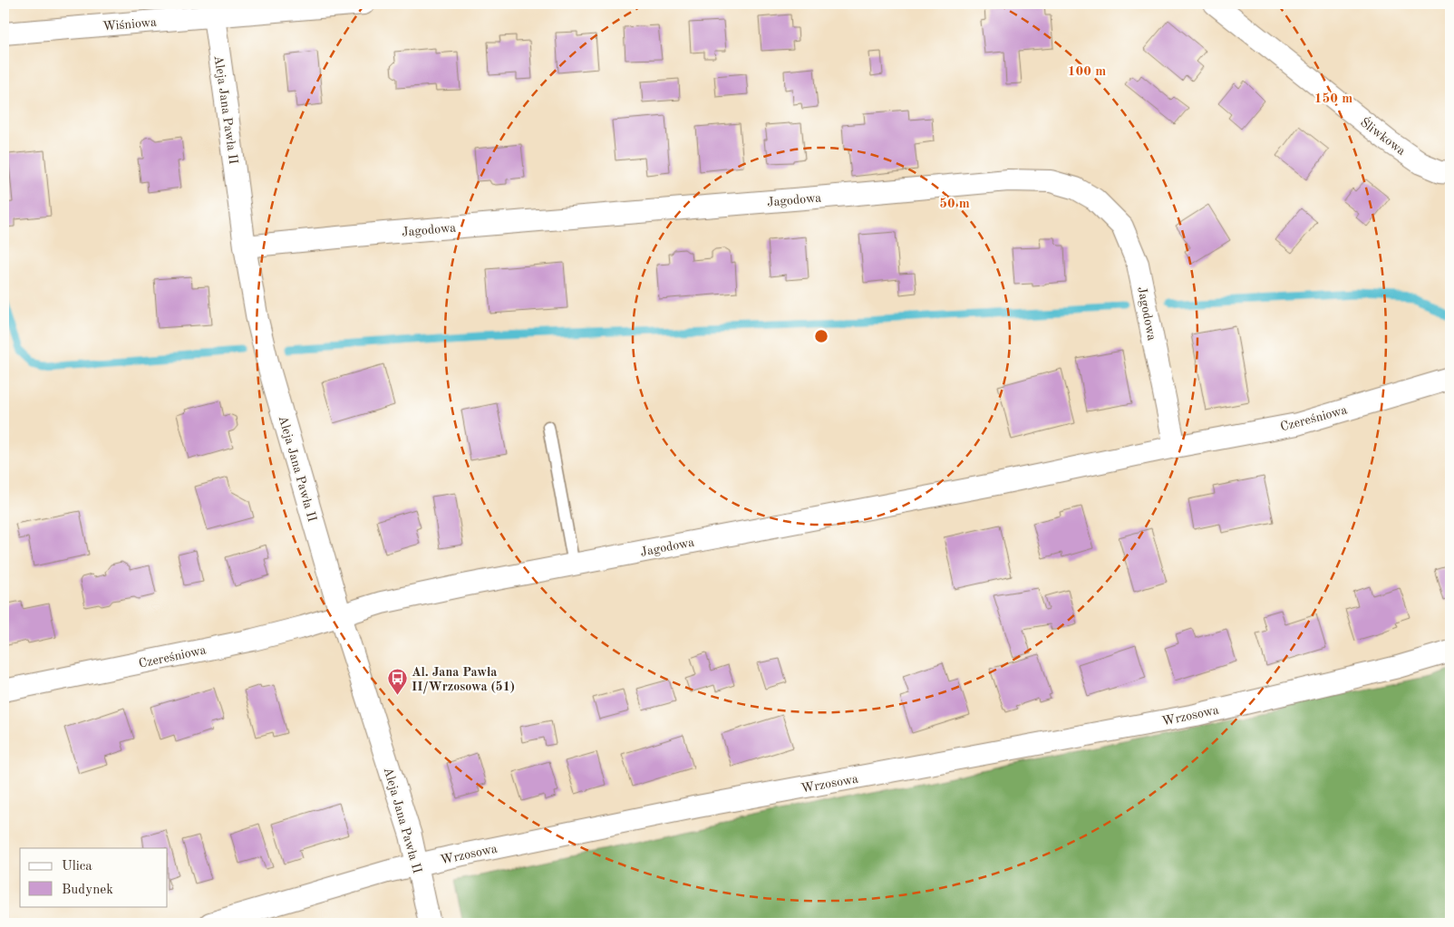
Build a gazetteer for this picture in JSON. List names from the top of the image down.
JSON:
{
  "streets": {
    "street": [
      "Wiśniowa",
      "Aleja Jana Pawła II",
      "Śliwkowa",
      "Jagodowa",
      "Czereśniowa",
      "Wrzosowa"
    ]
  },
  "crossings": [
    ["Wiśniowa", "Aleja Jana Pawła II"],
    ["Aleja Jana Pawła II", "Jagodowa"],
    ["Aleja Jana Pawła II", "Czereśniowa"],
    ["Aleja Jana Pawła II", "Wrzosowa"],
    ["Jagodowa", "Czereśniowa"]
  ],
  "places": {
    "bus stop": ["Al. Jana Pawła II/Wrzosowa (51)"]
  },
  "legend": ["Ulica", "Budynek"],
  "rings": ["100 m", "150 m", "50 m"]
}
